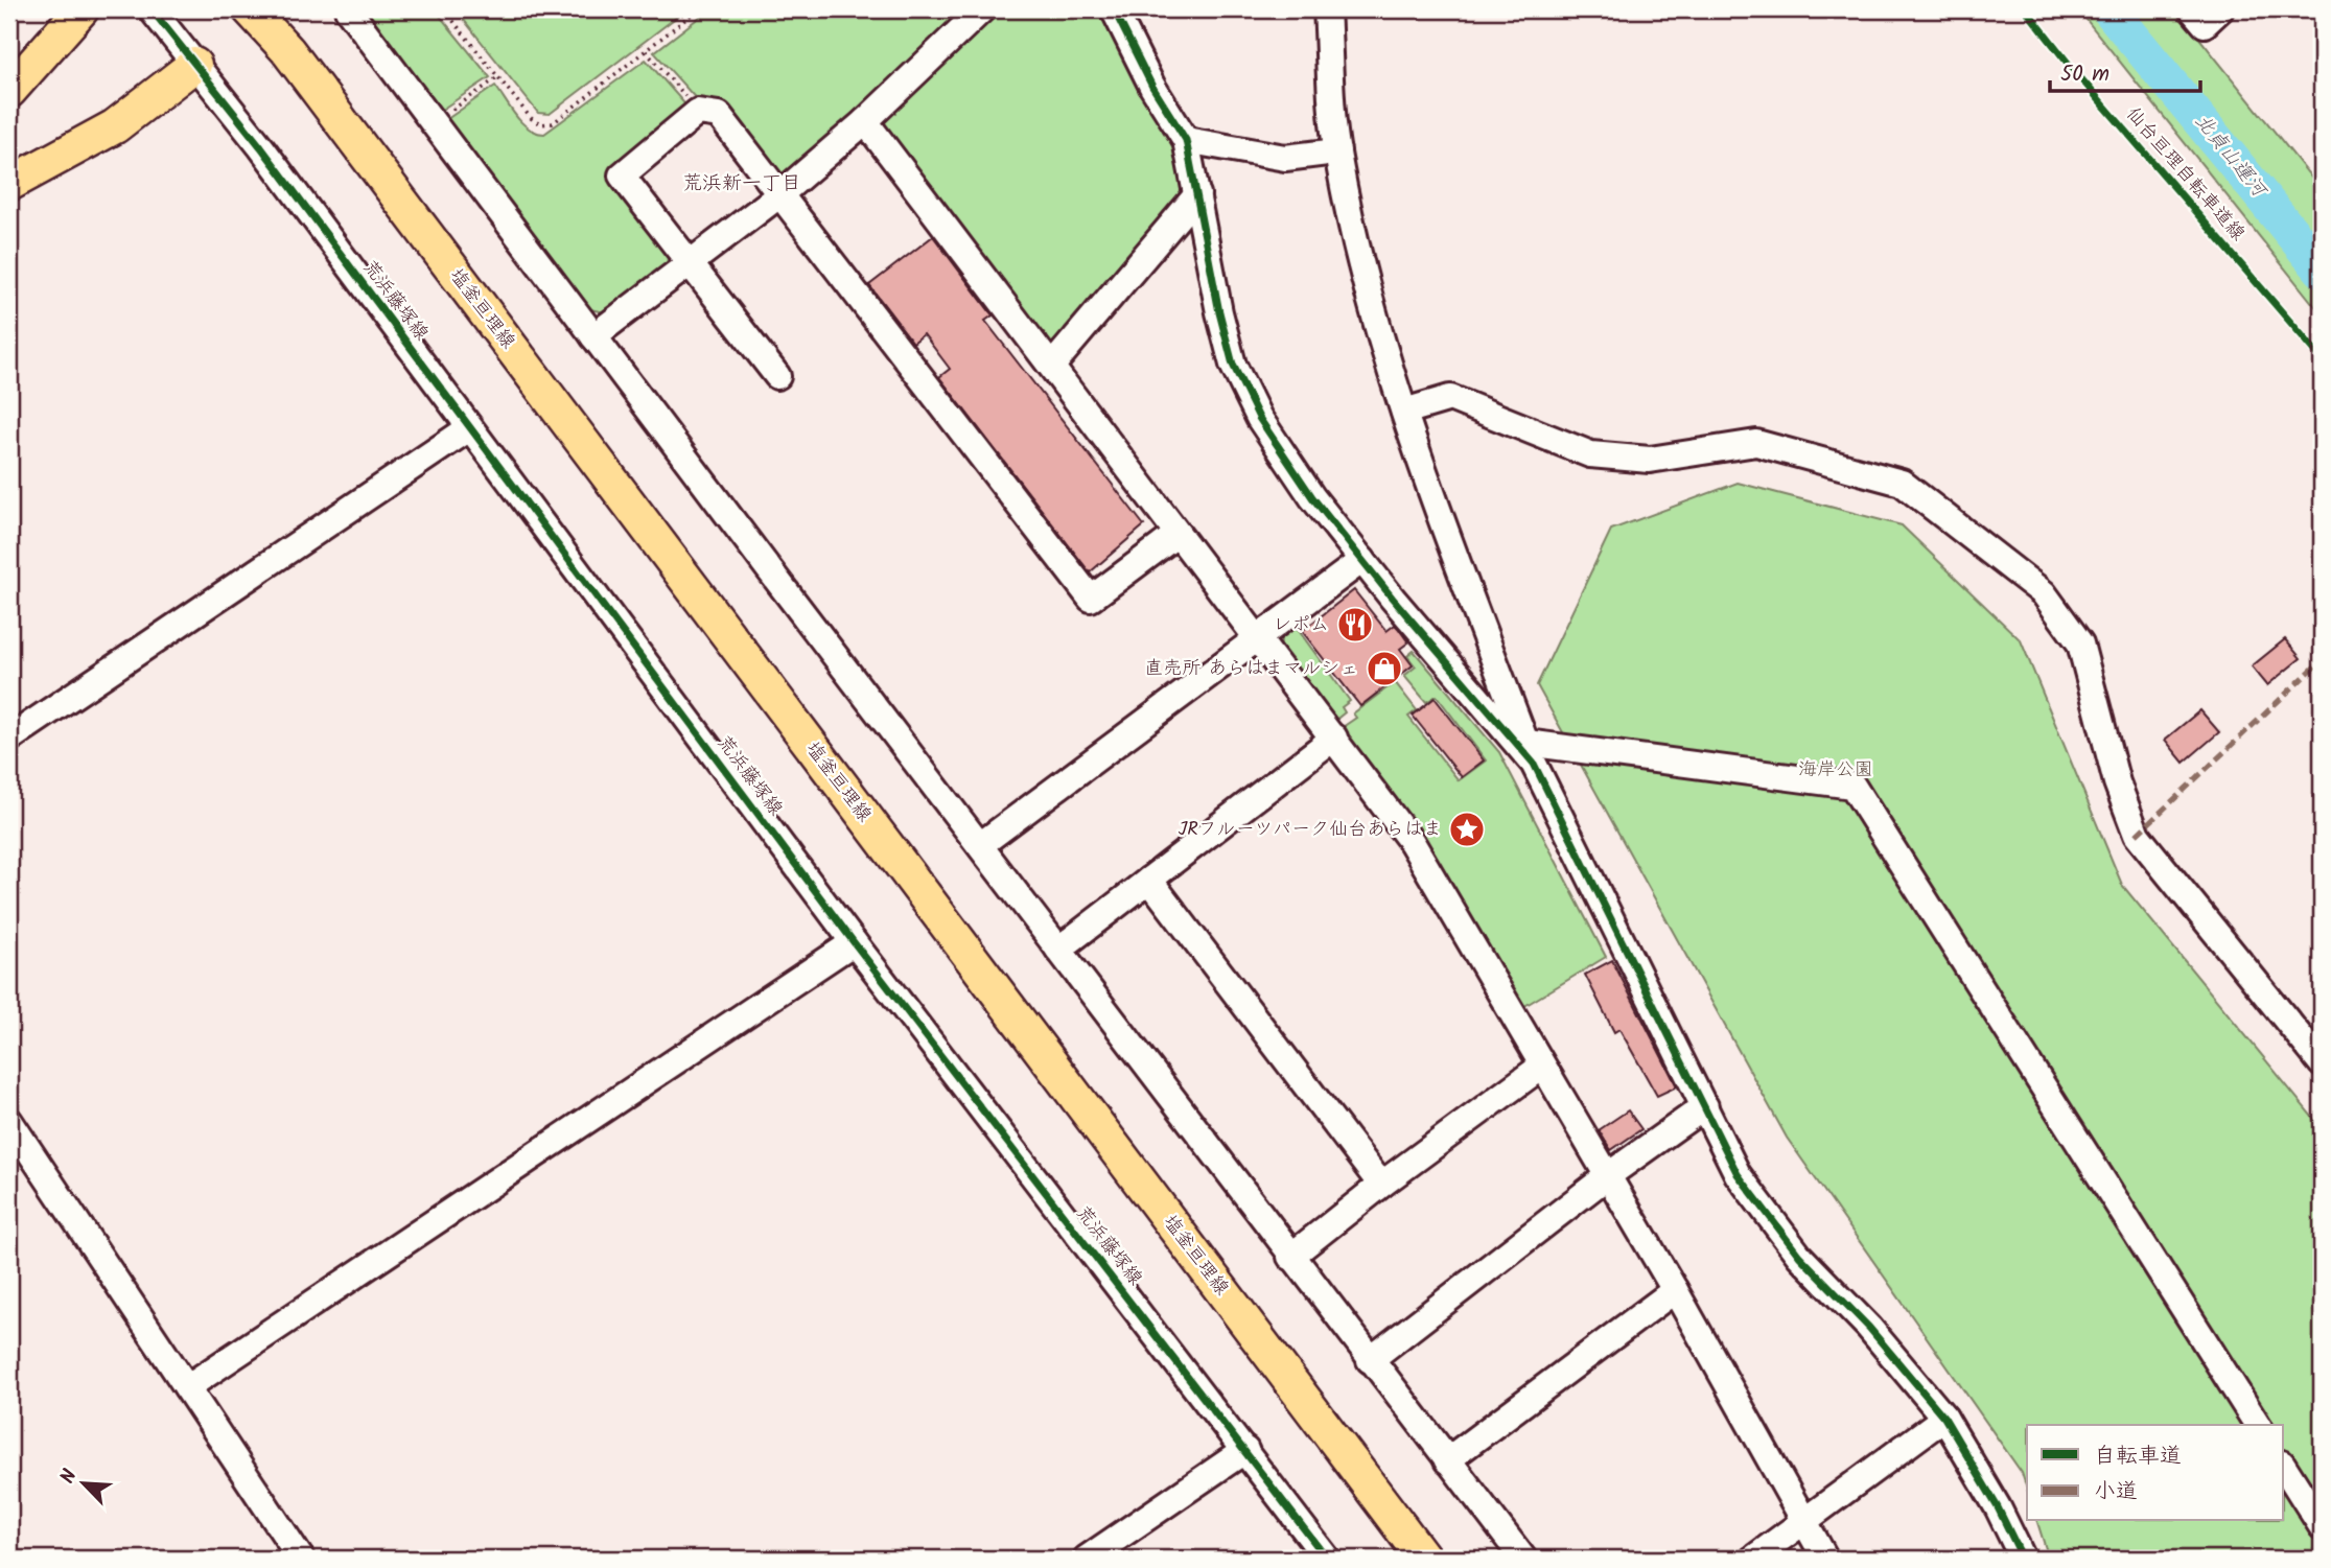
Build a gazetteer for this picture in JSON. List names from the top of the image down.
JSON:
{
  "streets": {
    "main road": ["塩釜亘理線"],
    "street": ["荒浜藤塚線"],
    "cycle path": ["仙台亘理自転車道線"]
  },
  "districts": ["荒浜新一丁目"],
  "water": ["北貞山運河"],
  "parks": ["海岸公園"],
  "places": {
    "restaurant": ["レポム"],
    "shop": ["直売所 あらはまマルシェ"],
    "place": ["JRフルーツパーク仙台あらはま"]
  },
  "legend": ["自転車道", "小道"],
  "scale_bar": "50 m",
  "north": "top left"
}
